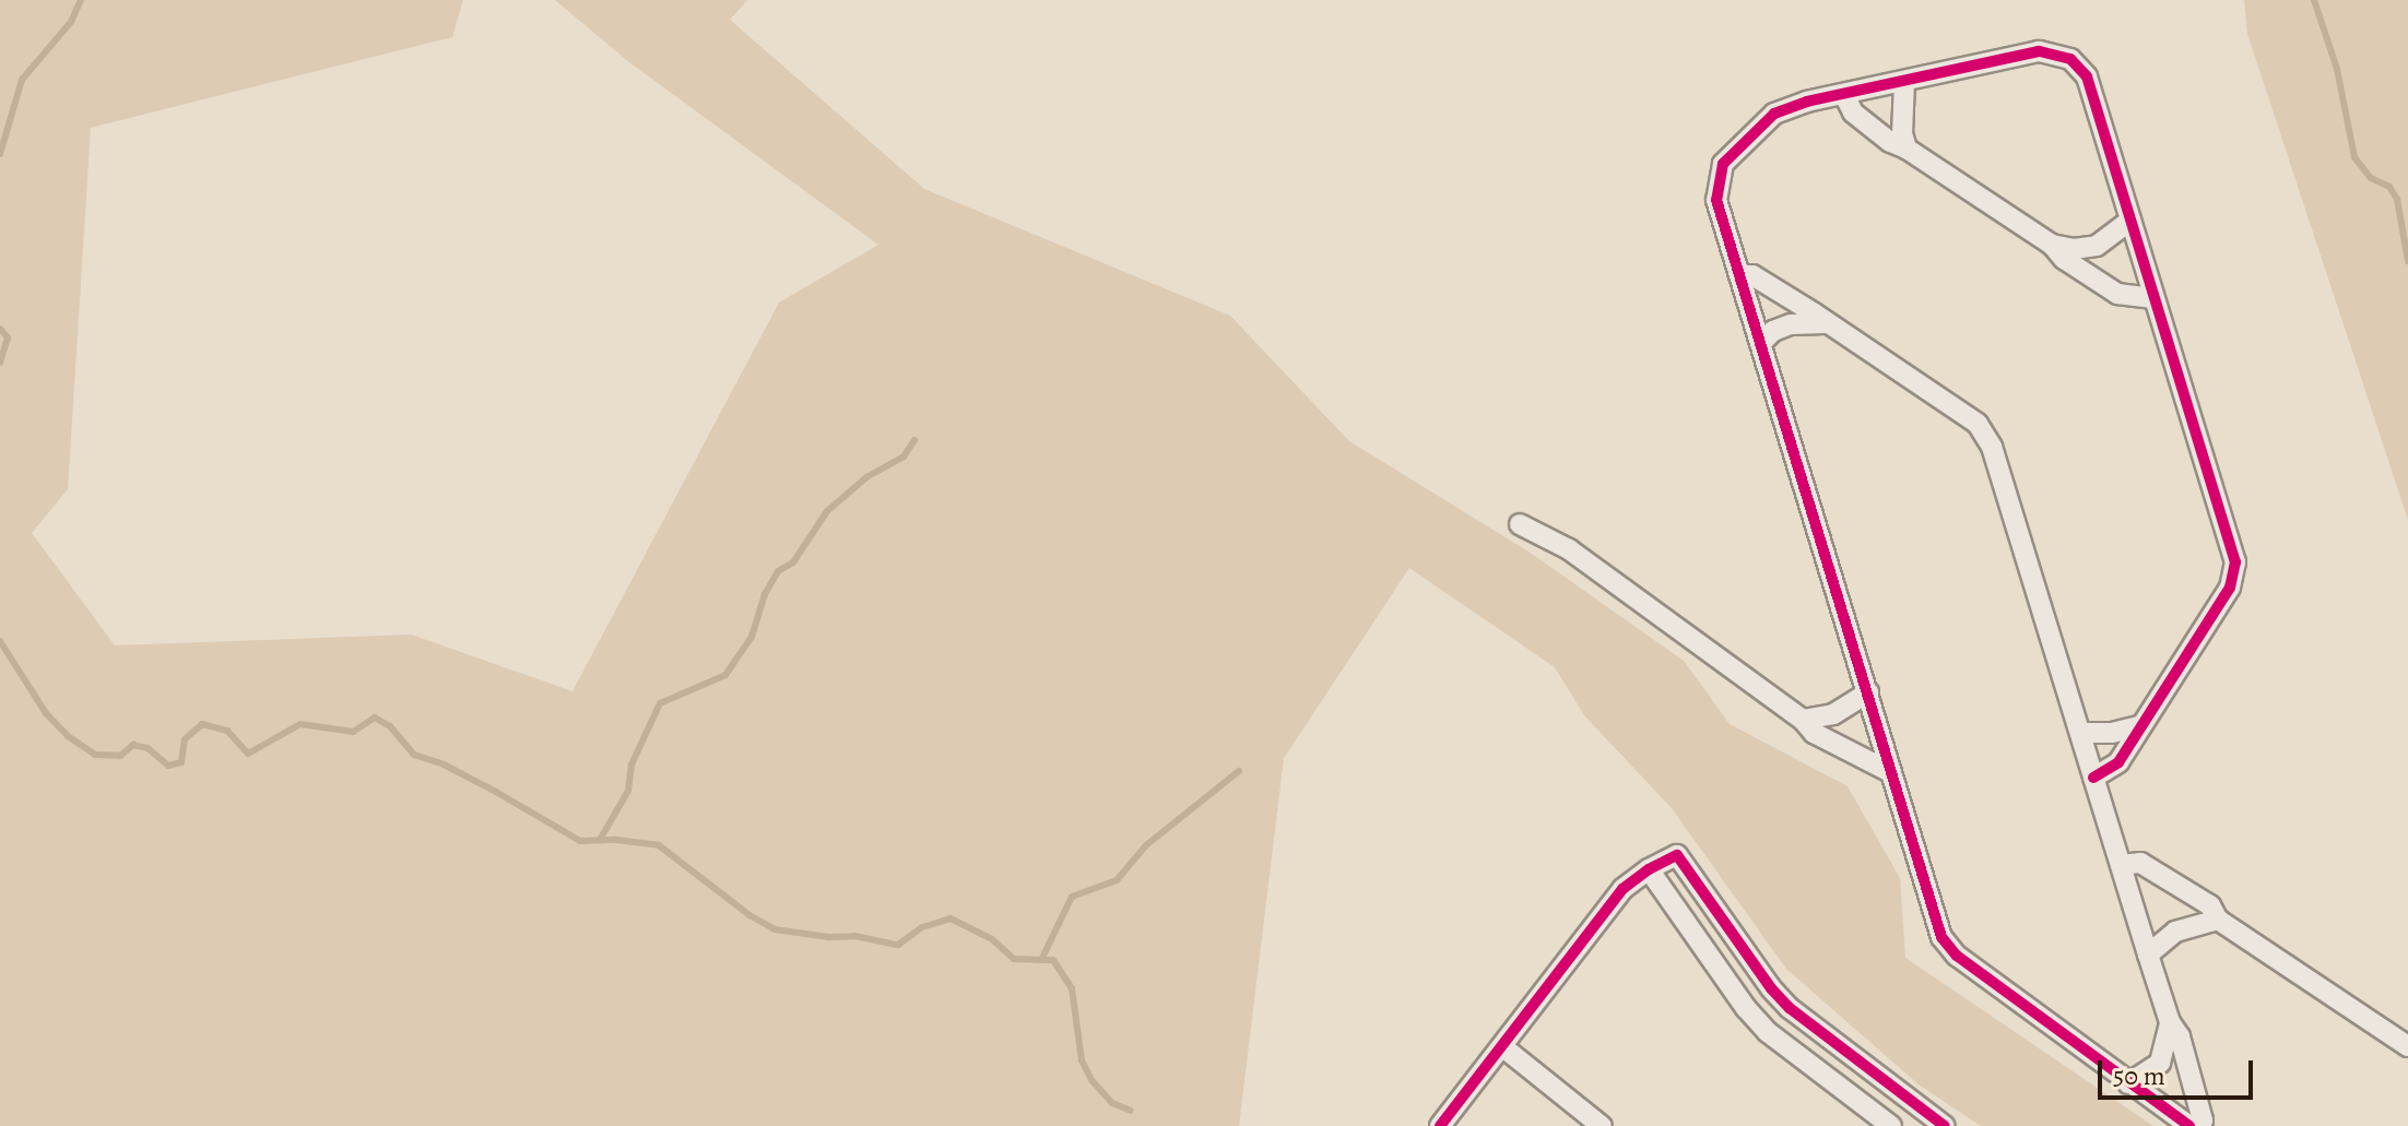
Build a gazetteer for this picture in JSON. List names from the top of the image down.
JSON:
{
  "scale_bar": "50 m"
}
